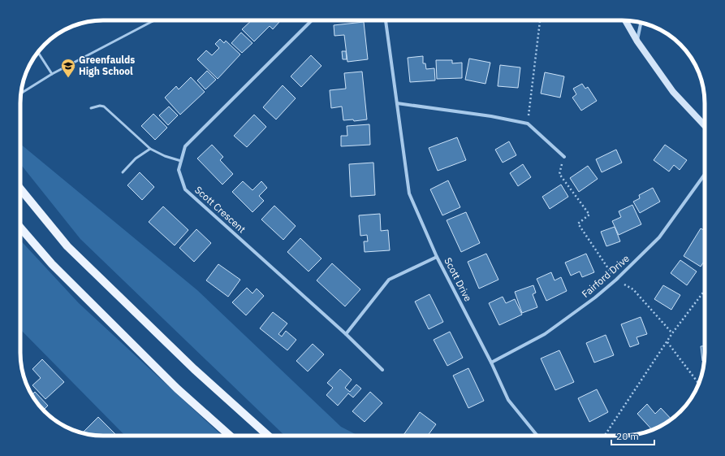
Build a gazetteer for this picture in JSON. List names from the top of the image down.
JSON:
{
  "streets": {
    "street": ["Scott Crescent", "Fairford Drive", "Scott Drive"]
  },
  "crossings": [
    ["Fairford Drive", "Scott Drive"]
  ],
  "places": {
    "school or university": ["Greenfaulds High School"]
  },
  "scale_bar": "20 m"
}
